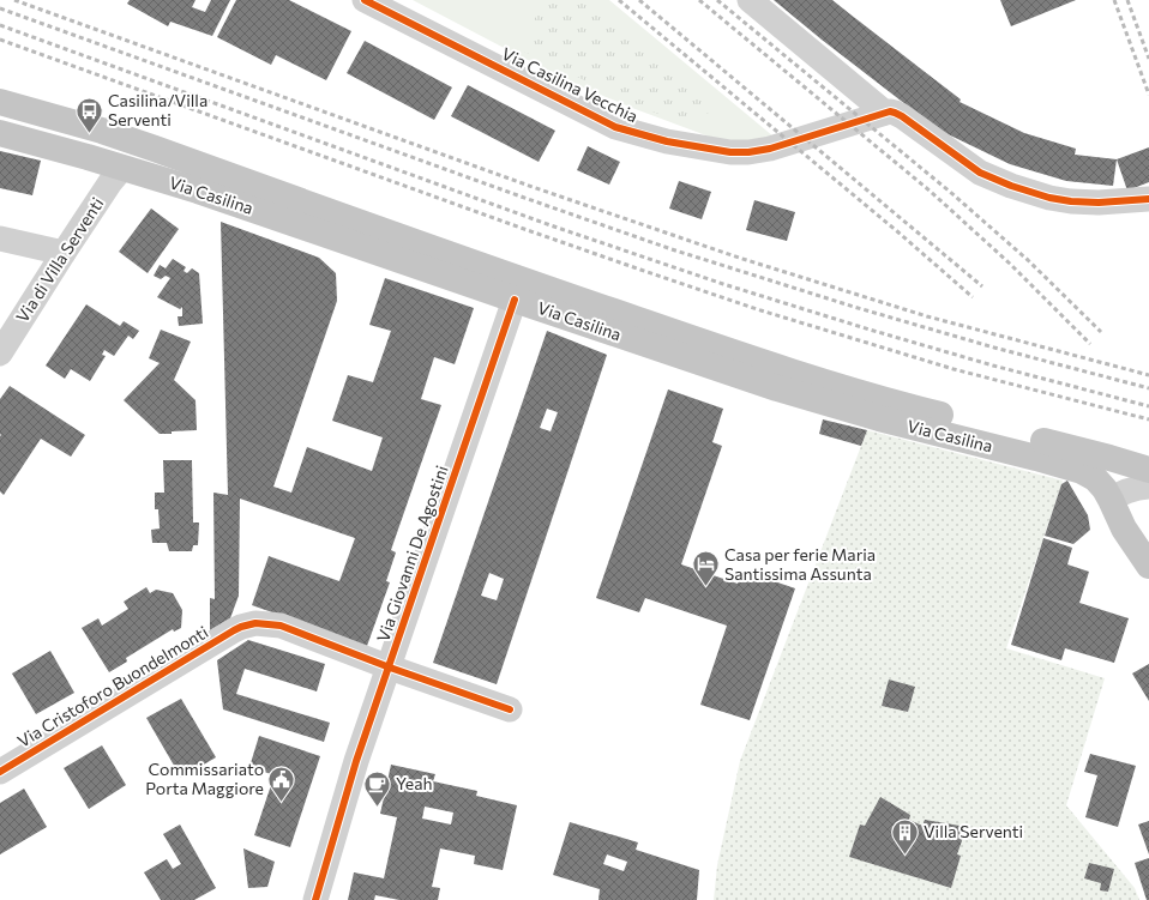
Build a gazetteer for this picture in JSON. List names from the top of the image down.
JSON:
{
  "streets": {
    "main road": ["Via Casilina"],
    "street": [
      "Via Casilina Vecchia",
      "Via di Villa Serventi",
      "Via Giovanni De Agostini",
      "Via Cristoforo Buondelmonti"
    ]
  },
  "crossings": [
    ["Via Casilina", "Via di Villa Serventi"],
    ["Via Casilina", "Via Giovanni De Agostini"],
    ["Via Giovanni De Agostini", "Via Cristoforo Buondelmonti"]
  ],
  "places": {
    "bus stop": ["Casilina/Villa Serventi"],
    "hotel": ["Casa per ferie Maria Santissima Assunta"],
    "public building": ["Commissariato Porta Maggiore"],
    "cafe": ["Yeah"],
    "building": ["Villa Serventi"]
  }
}
